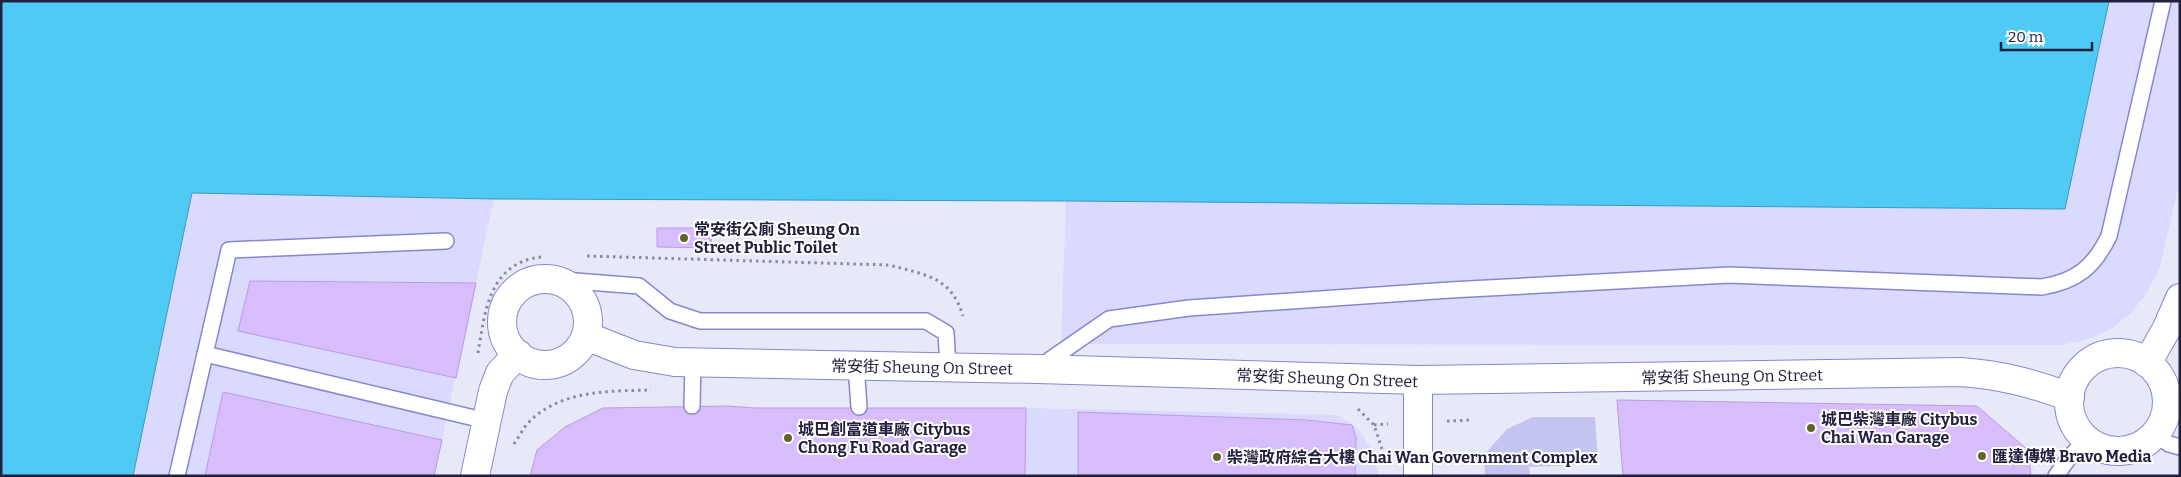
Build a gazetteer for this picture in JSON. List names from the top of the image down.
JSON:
{
  "streets": {
    "street": ["常安街 Sheung On Street"]
  },
  "places": [
    "常安街公廁 Sheung On Street Public Toilet",
    "城巴柴灣車廠 Citybus Chai Wan Garage",
    "城巴創富道車廠 Citybus Chong Fu Road Garage",
    "匯達傳媒 Bravo Media",
    "柴灣政府綜合大樓 Chai Wan Government Complex"
  ],
  "scale_bar": "20 m"
}
